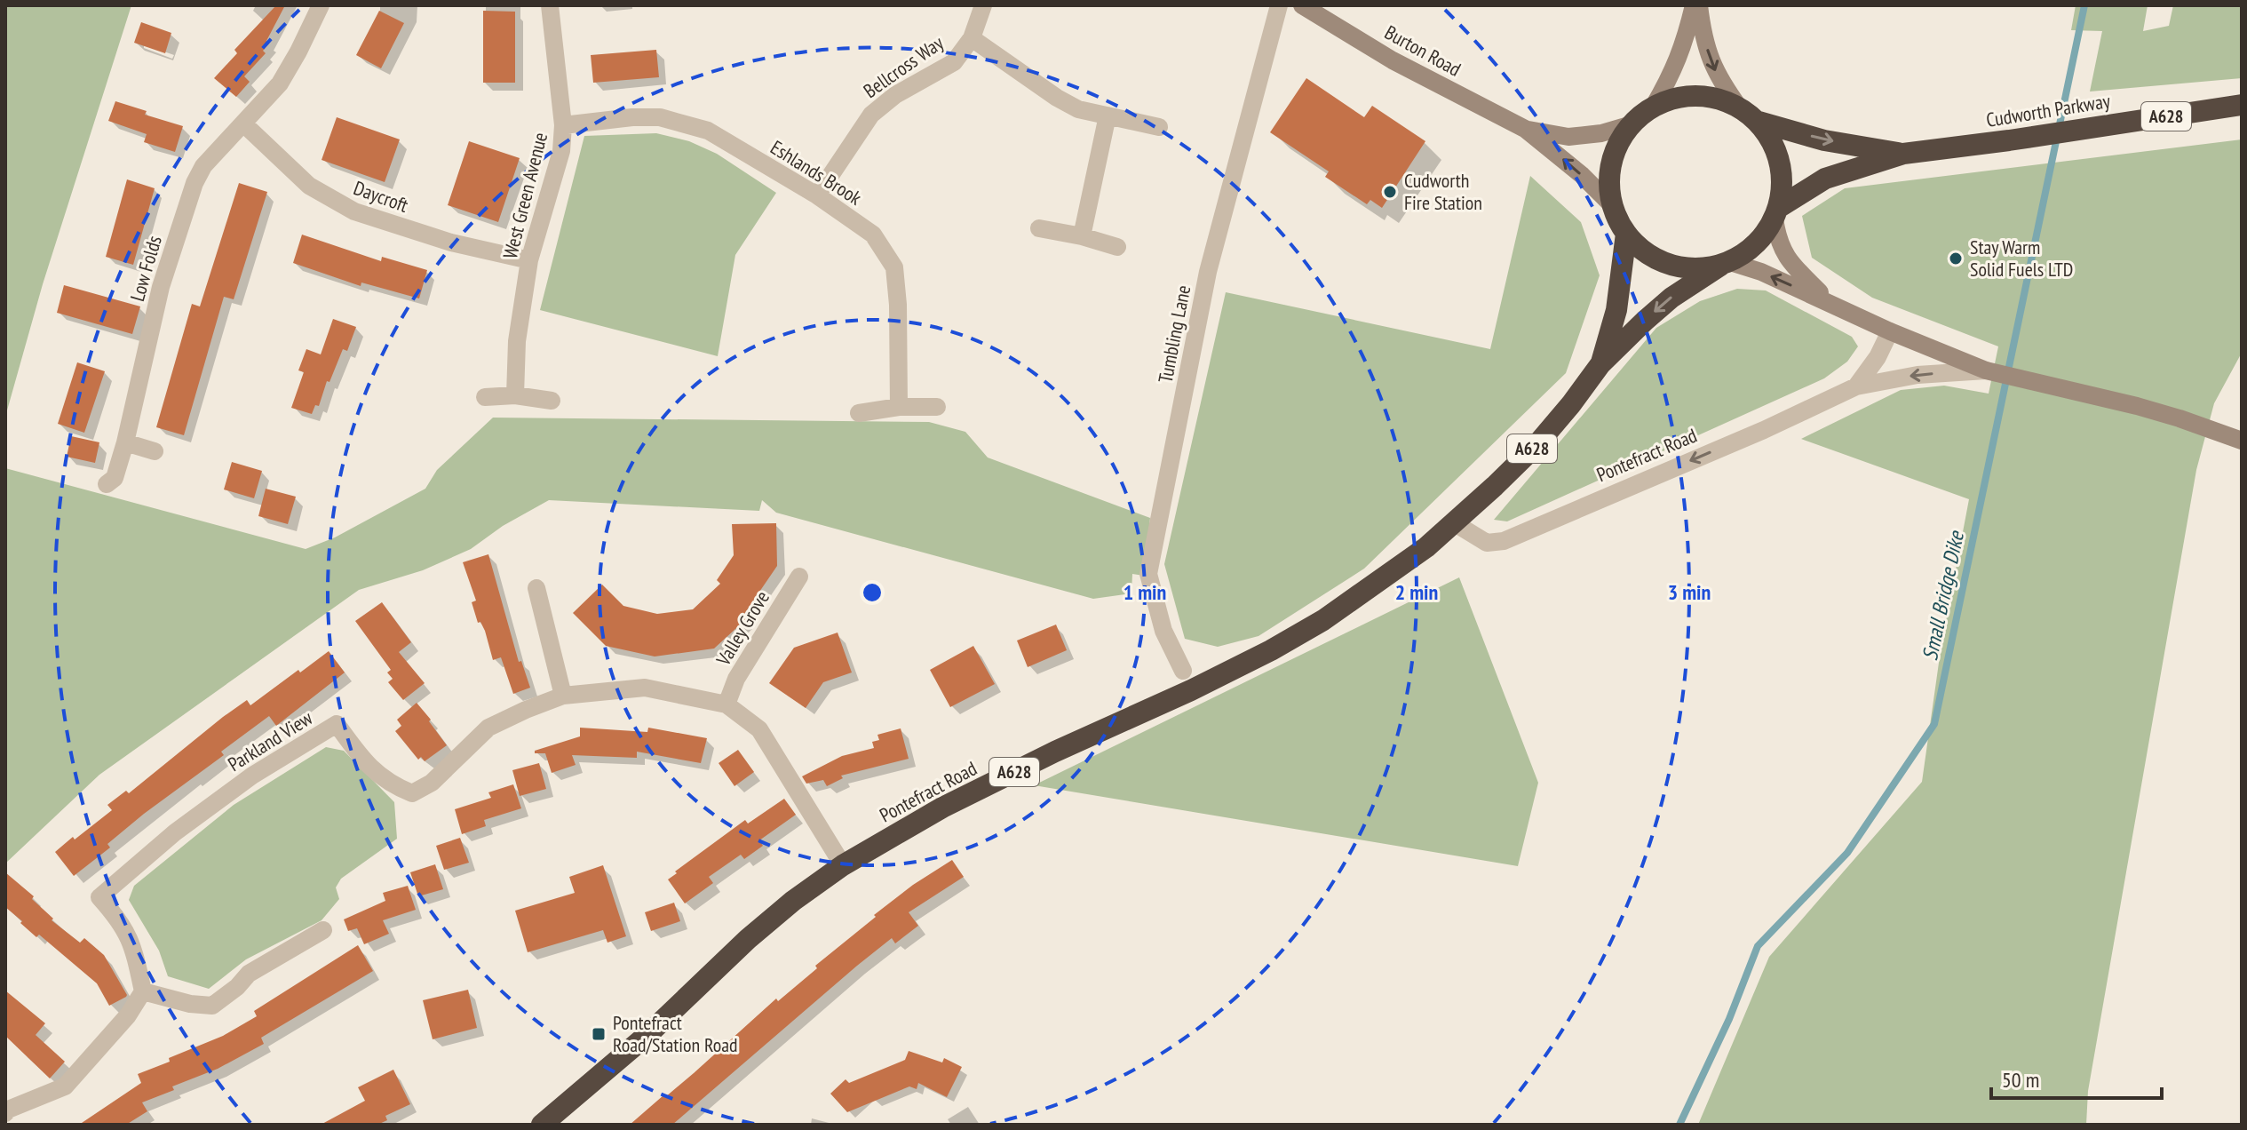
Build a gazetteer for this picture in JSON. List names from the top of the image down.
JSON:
{
  "streets": {
    "highway": ["Cudworth Parkway", "A628", "Pontefract Road"],
    "street": [
      "Burton Road",
      "Bellcross Way",
      "Eshlands Brook",
      "West Green Avenue",
      "Daycroft",
      "Low Folds",
      "Tumbling Lane",
      "Valley Grove",
      "Parkland View"
    ]
  },
  "crossings": [
    ["Burton Road", "Cudworth Parkway"],
    ["Burton Road", "Pontefract Road"],
    ["Bellcross Way", "Eshlands Brook"],
    ["Cudworth Parkway", "Pontefract Road"],
    ["Eshlands Brook", "West Green Avenue"],
    ["West Green Avenue", "Daycroft"],
    ["Daycroft", "Low Folds"],
    ["Pontefract Road", "Parkland View"],
    ["Valley Grove", "Parkland View"]
  ],
  "water": ["Small Bridge Dike"],
  "places": {
    "other": ["Cudworth Fire Station", "Stay Warm Solid Fuels LTD"],
    "transit": ["Pontefract Road/Station Road"]
  },
  "scale_bar": "50 m",
  "rings": ["1 min", "2 min", "3 min"]
}
